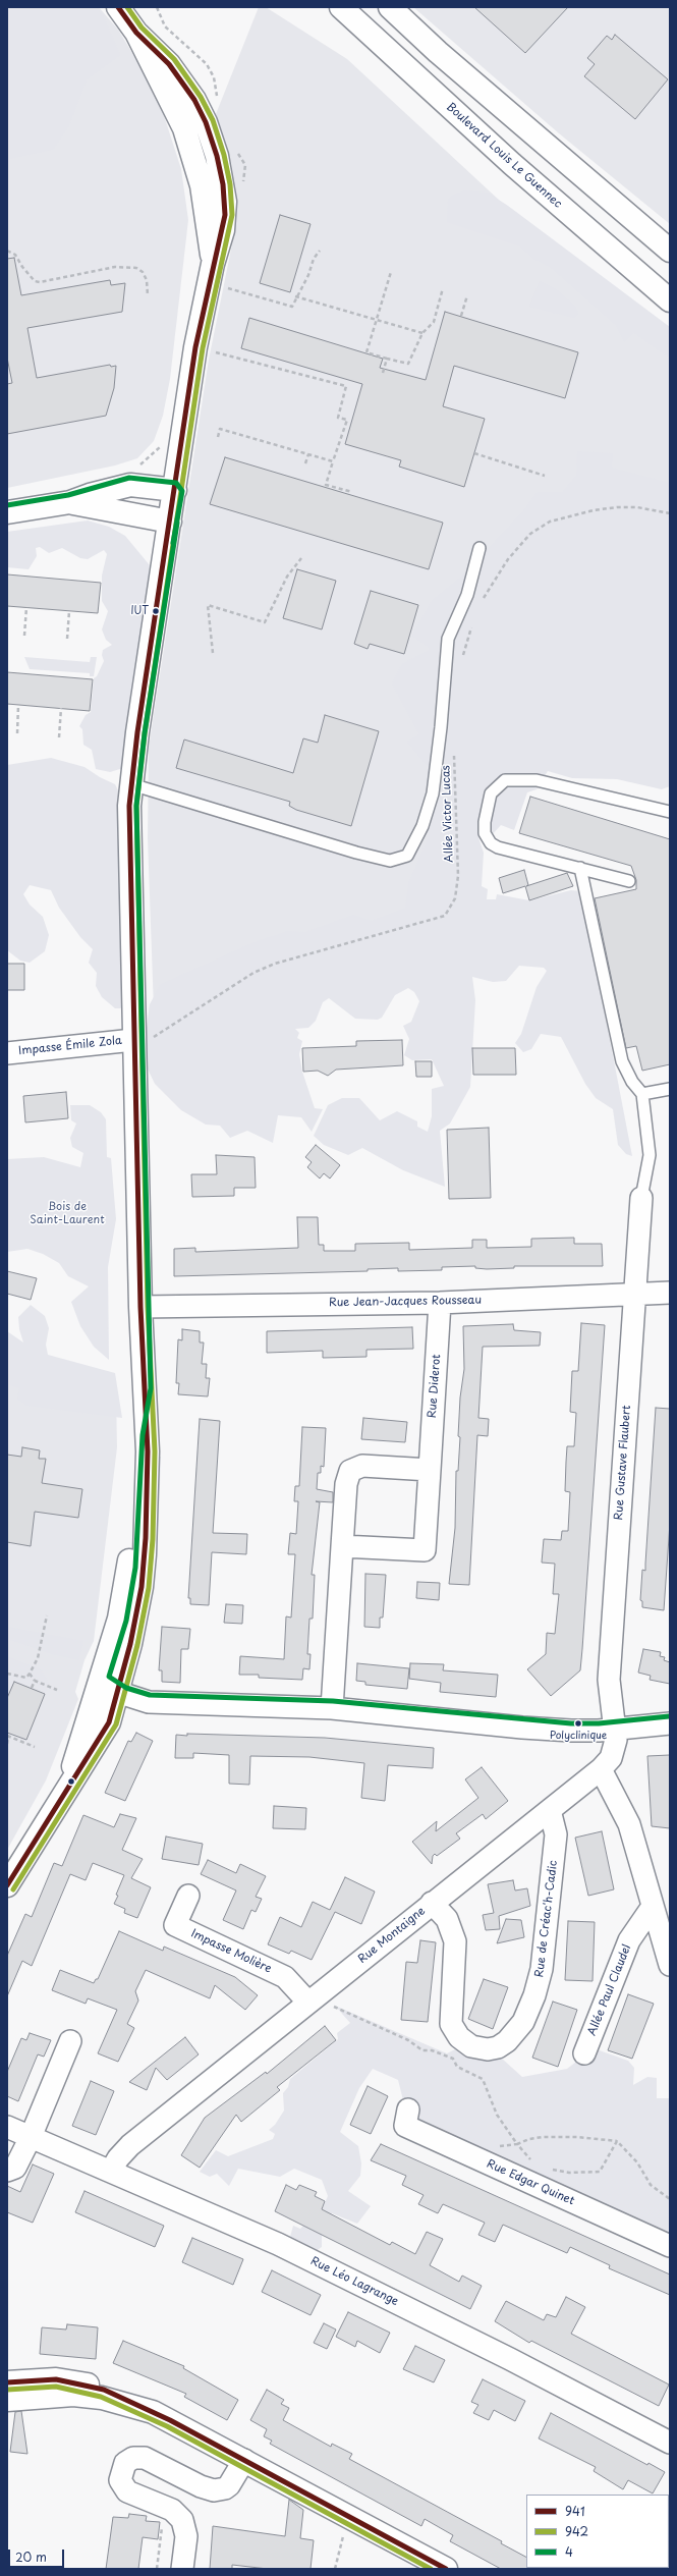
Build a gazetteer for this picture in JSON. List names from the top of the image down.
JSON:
{
  "streets": {
    "street": [
      "Boulevard Louis Le Guennec",
      "Impasse Émile Zola",
      "Rue Jean-Jacques Rousseau",
      "Rue Diderot",
      "Rue Gustave Flaubert",
      "Rue de Créac'h-Cadic",
      "Rue Montaigne",
      "Impasse Molière",
      "Allée Paul Claudel",
      "Rue Edgar Quinet",
      "Rue Léo Lagrange"
    ],
    "path": ["Allée Victor Lucas"]
  },
  "crossings": [
    ["Allée Victor Lucas", "Impasse Émile Zola"],
    ["Rue Jean-Jacques Rousseau", "Rue Diderot"],
    ["Rue Jean-Jacques Rousseau", "Rue Gustave Flaubert"],
    ["Rue Gustave Flaubert", "Rue Montaigne"],
    ["Rue de Créac'h-Cadic", "Rue Montaigne"],
    ["Rue Montaigne", "Impasse Molière"],
    ["Rue Montaigne", "Rue Léo Lagrange"]
  ],
  "parks": ["Bois de Saint-Laurent"],
  "places": ["IUT", "Polyclinique"],
  "lines": ["transit line 941", "transit line 942", "transit line 4"],
  "legend": ["941", "942", "4"],
  "scale_bar": "20 m"
}
